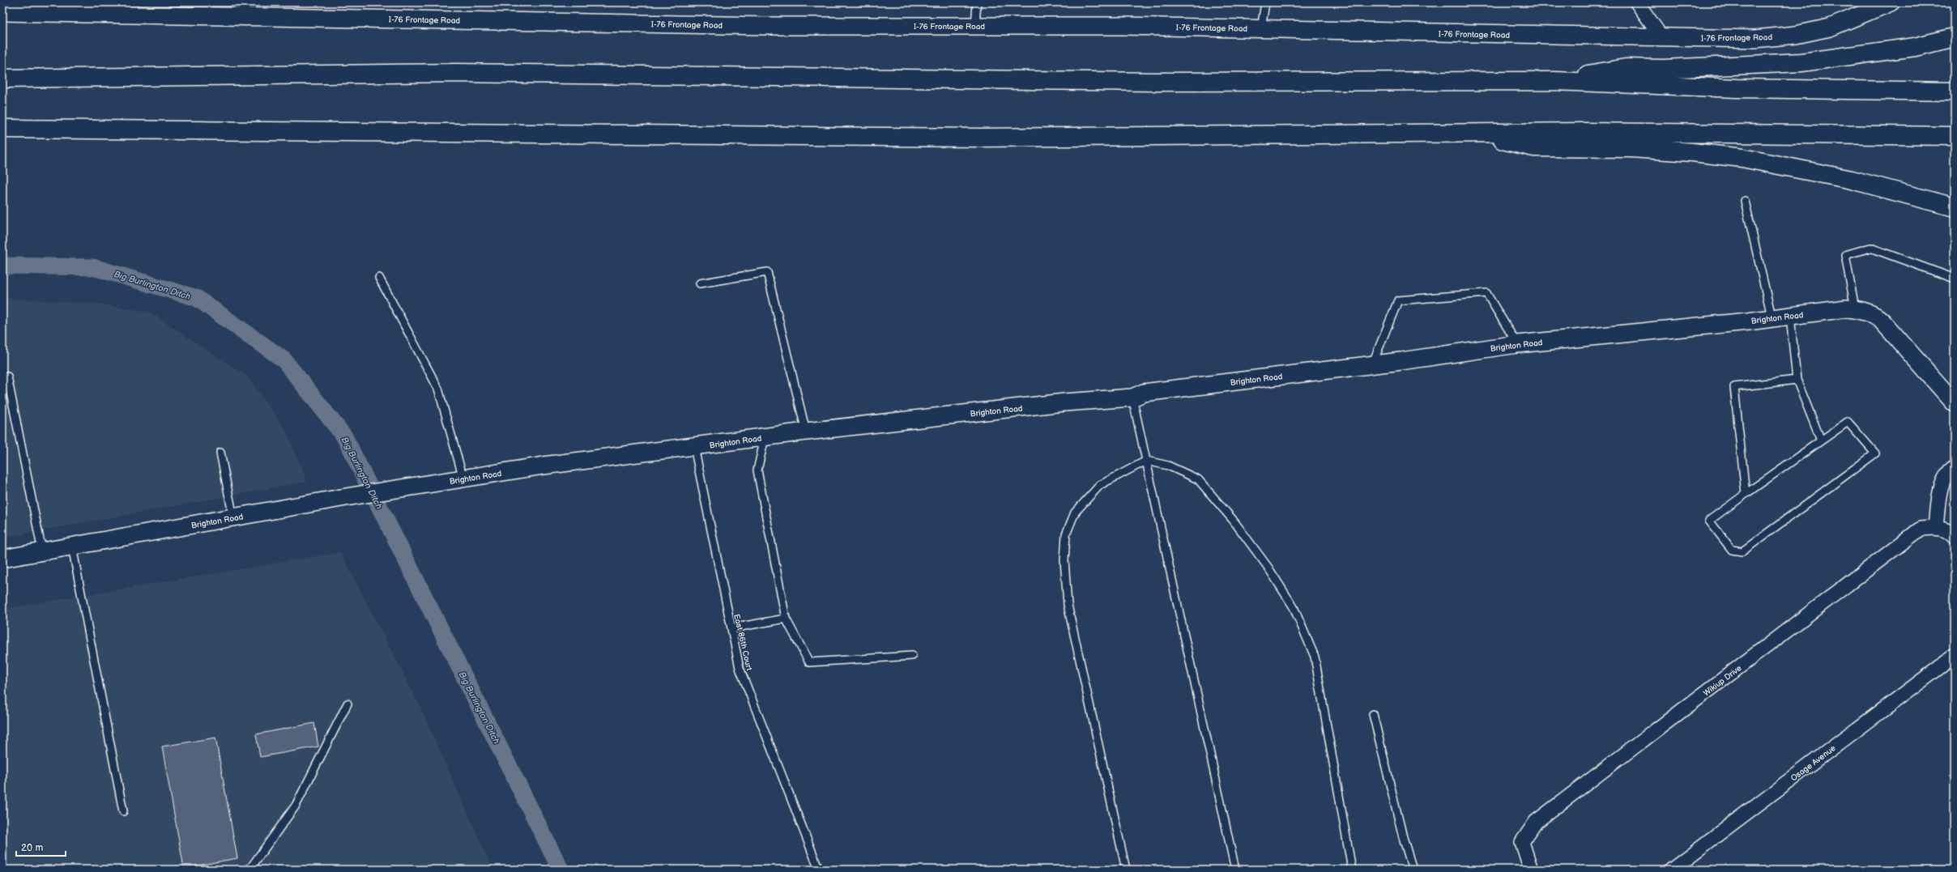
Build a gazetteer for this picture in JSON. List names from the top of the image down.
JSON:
{
  "streets": {
    "street": [
      "I-76 Frontage Road",
      "Brighton Road",
      "Wikiup Drive",
      "Osage Avenue"
    ],
    "lane": ["East 86th Court"]
  },
  "crossings": [
    ["Brighton Road", "East 86th Court"]
  ],
  "water": ["Big Burlington Ditch"],
  "scale_bar": "20 m"
}
